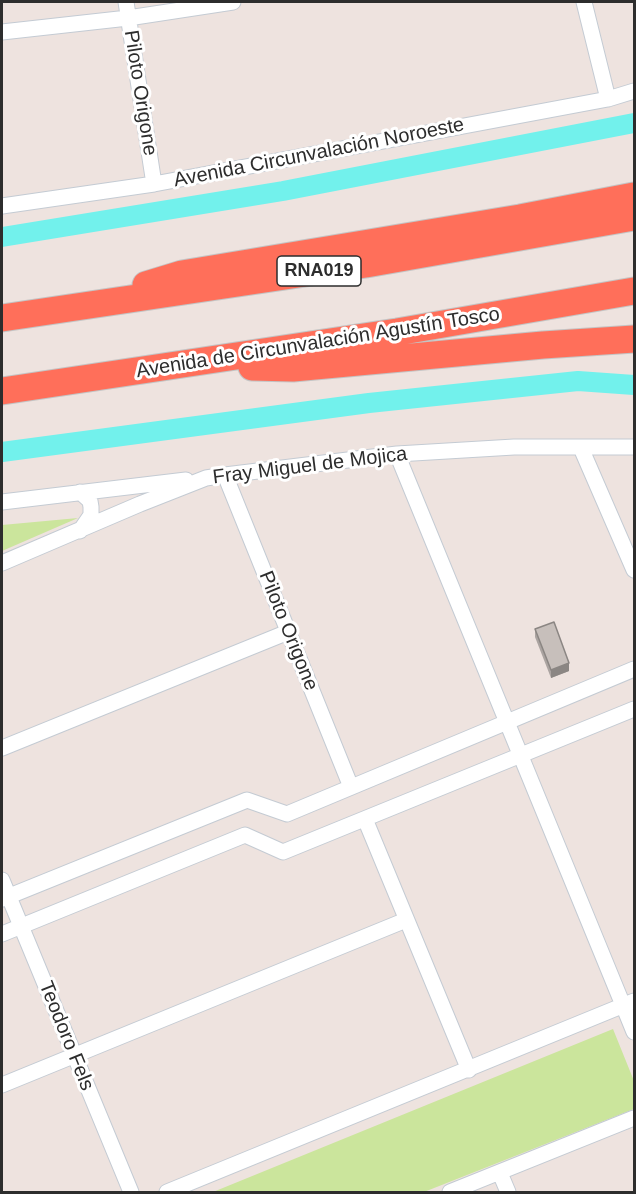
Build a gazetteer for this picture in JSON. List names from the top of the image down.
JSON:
{
  "streets": {
    "highway": ["RNA019", "Avenida de Circunvalación Agustín Tosco"],
    "street": [
      "Piloto Origone",
      "Avenida Circunvalación Noroeste",
      "Fray Miguel de Mojica",
      "Teodoro Fels"
    ]
  },
  "crossings": [
    ["Piloto Origone", "Avenida Circunvalación Noroeste"],
    ["Piloto Origone", "Fray Miguel de Mojica"]
  ]
}
